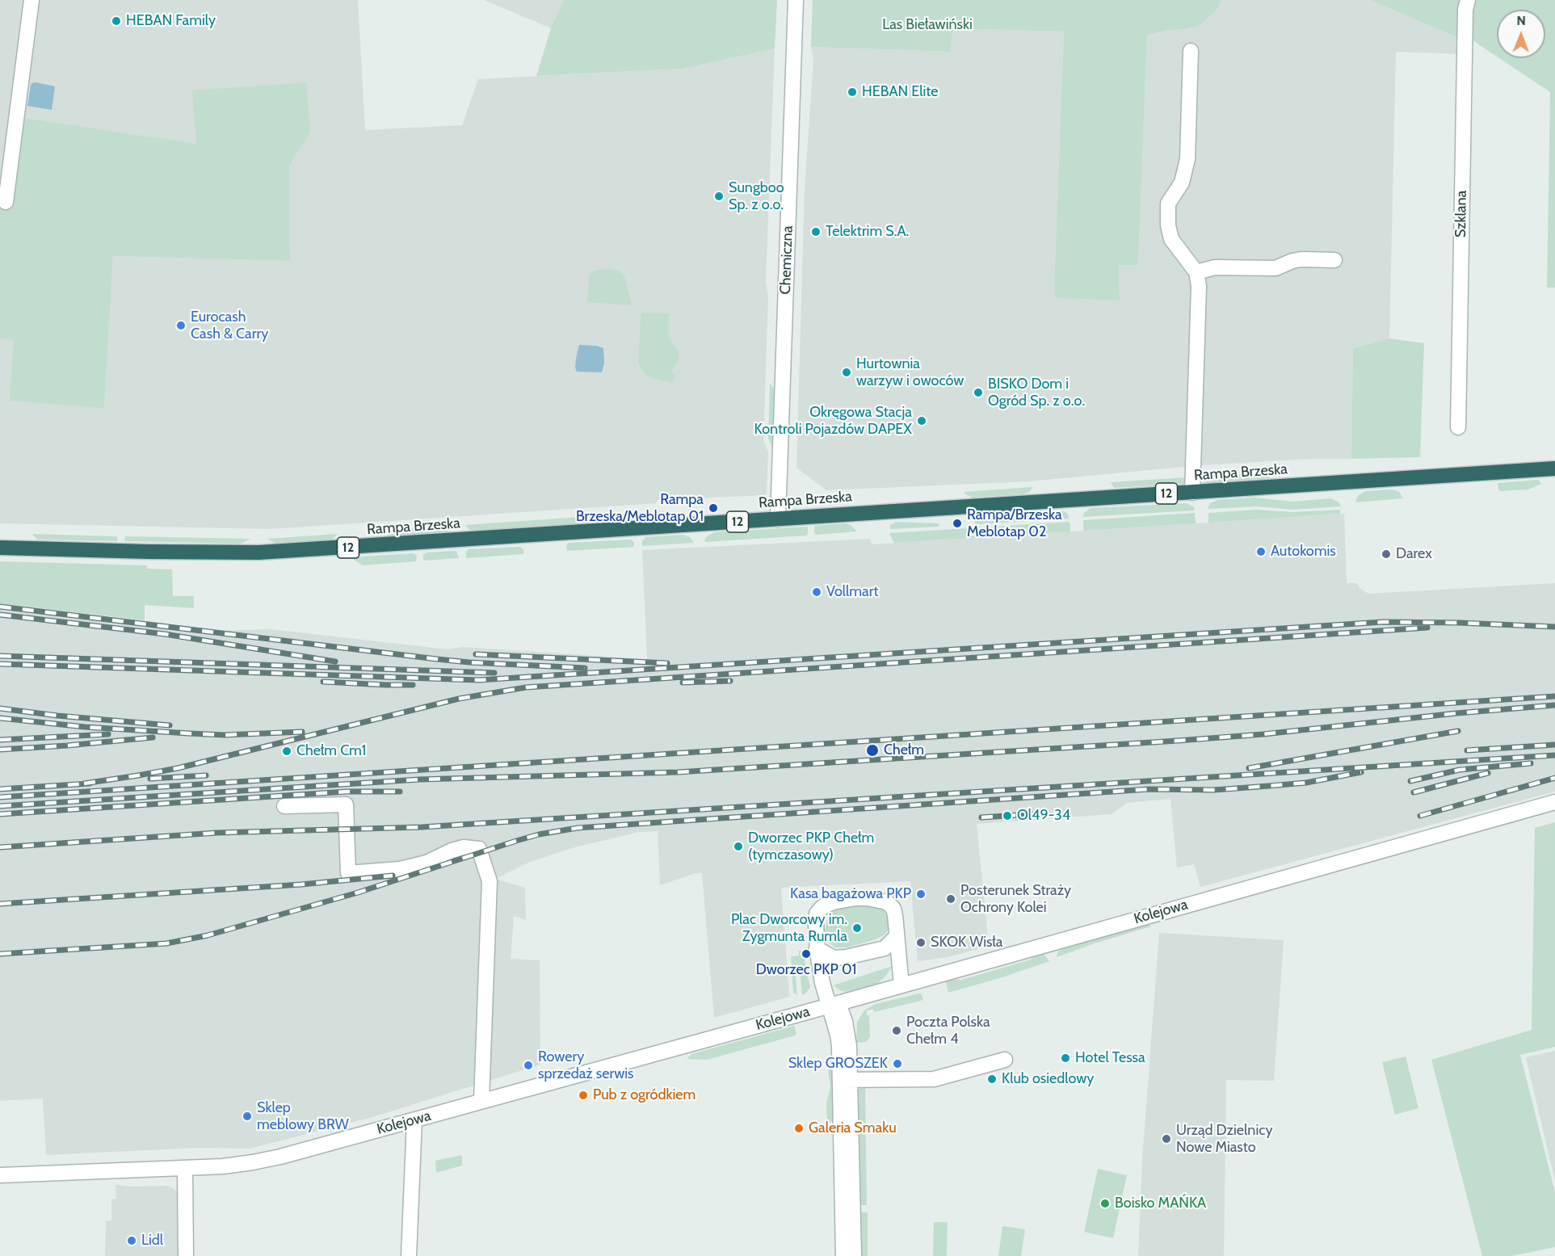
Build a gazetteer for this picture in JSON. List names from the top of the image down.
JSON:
{
  "streets": {
    "highway": ["Rampa Brzeska", "12"],
    "street": ["Szklana", "Chemiczna", "Kolejowa"]
  },
  "crossings": [
    ["Chemiczna", "Rampa Brzeska"]
  ],
  "parks": ["Las Bieławiński"],
  "places": [
    "HEBAN Family",
    "HEBAN Elite",
    "Sungboo Sp. z o.o.",
    "Telektrim S.A.",
    "Eurocash Cash & Carry",
    "Hurtownia warzyw i owoców",
    "BISKO Dom i Ogród Sp. z o.o.",
    "Okręgowa Stacja Kontroli Pojazdów DAPEX",
    "Rampa Brzeska/Meblotap 01",
    "Rampa/Brzeska Meblotap 02",
    "Autokomis",
    "Darex",
    "Vollmart",
    "Chełm",
    "Chełm Cm1",
    "Ol49-34",
    "Dworzec PKP Chełm (tymczasowy)",
    "Kasa bagażowa PKP",
    "Posterunek Straży Ochrony Kolei",
    "Plac Dworcowy im. Zygmunta Rumla",
    "SKOK Wisła",
    "Dworzec PKP 01",
    "Poczta Polska Chełm 4",
    "Hotel Tessa",
    "Sklep GROSZEK",
    "Rowery sprzedaż serwis",
    "Klub osiedlowy",
    "Pub z ogródkiem",
    "Sklep meblowy BRW",
    "Galeria Smaku",
    "Urząd Dzielnicy Nowe Miasto",
    "Boisko MAŃKA",
    "Lidl"
  ],
  "north": "top"
}
